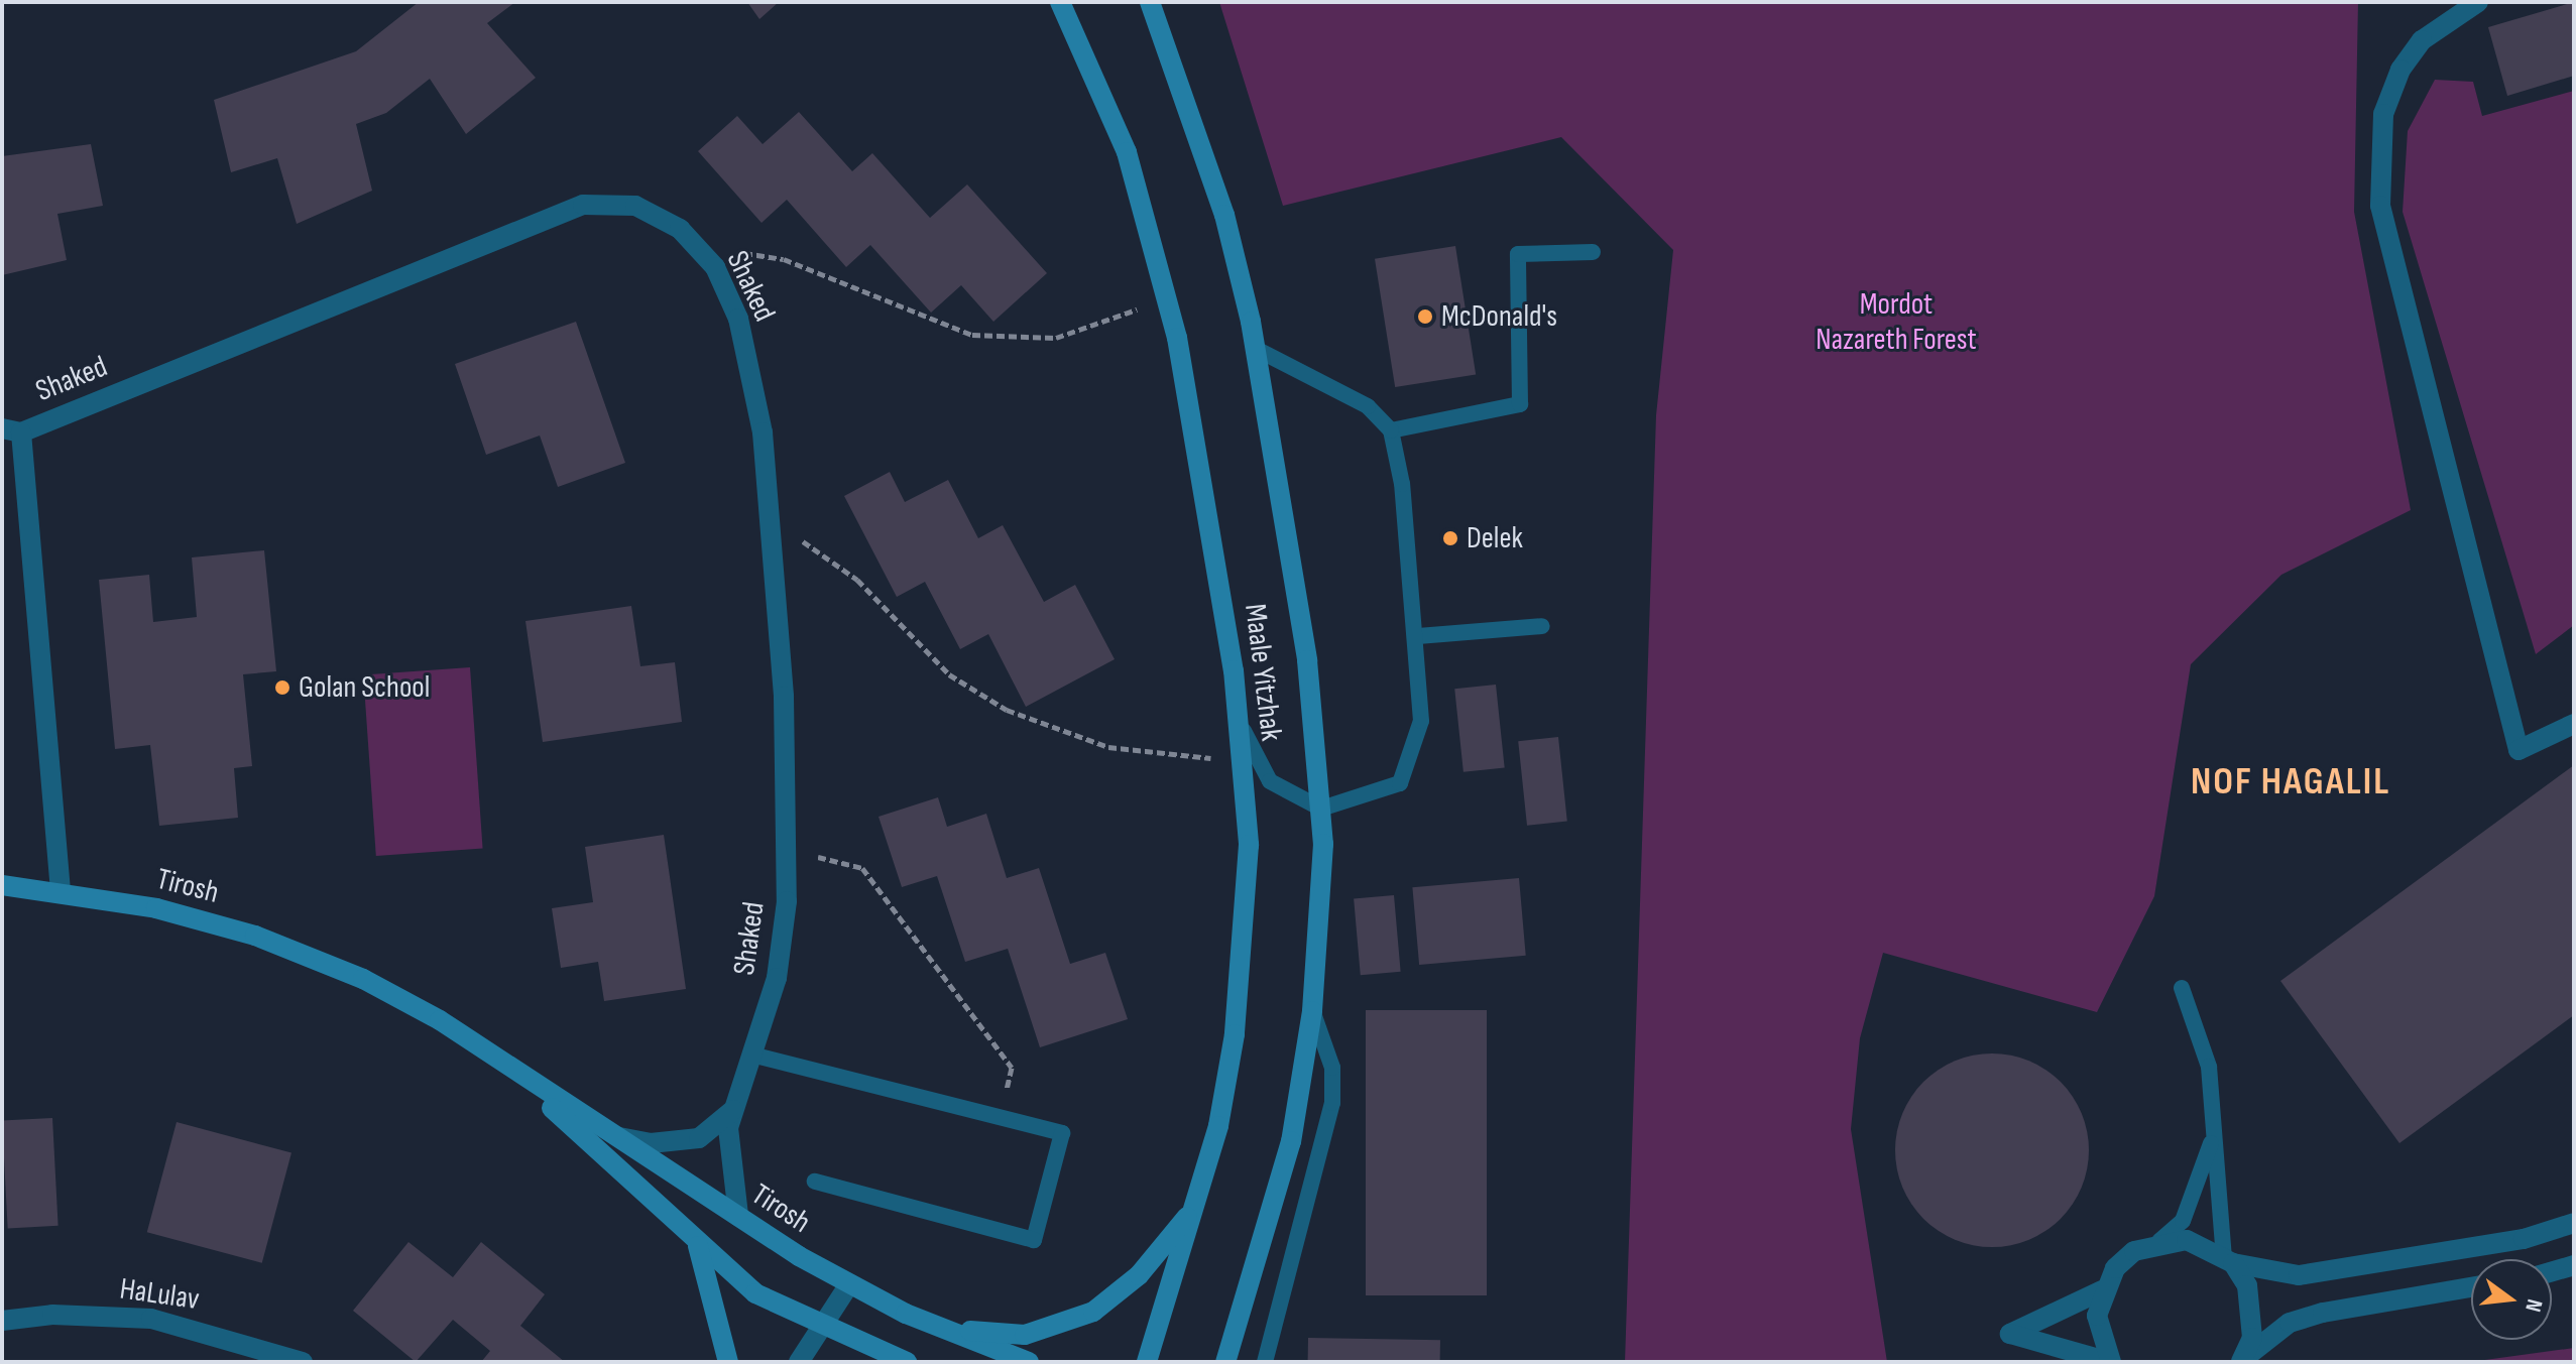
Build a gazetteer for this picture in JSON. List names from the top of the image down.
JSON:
{
  "streets": {
    "main road": ["Maale Yitzhak", "Tirosh"],
    "street": ["Shaked", "HaLulav"]
  },
  "crossings": [
    ["Shaked", "Tirosh"]
  ],
  "districts": ["NOF HAGALIL"],
  "parks": ["Mordot Nazareth Forest"],
  "places": ["McDonald's", "Delek", "Golan School"],
  "north": "right"
}
